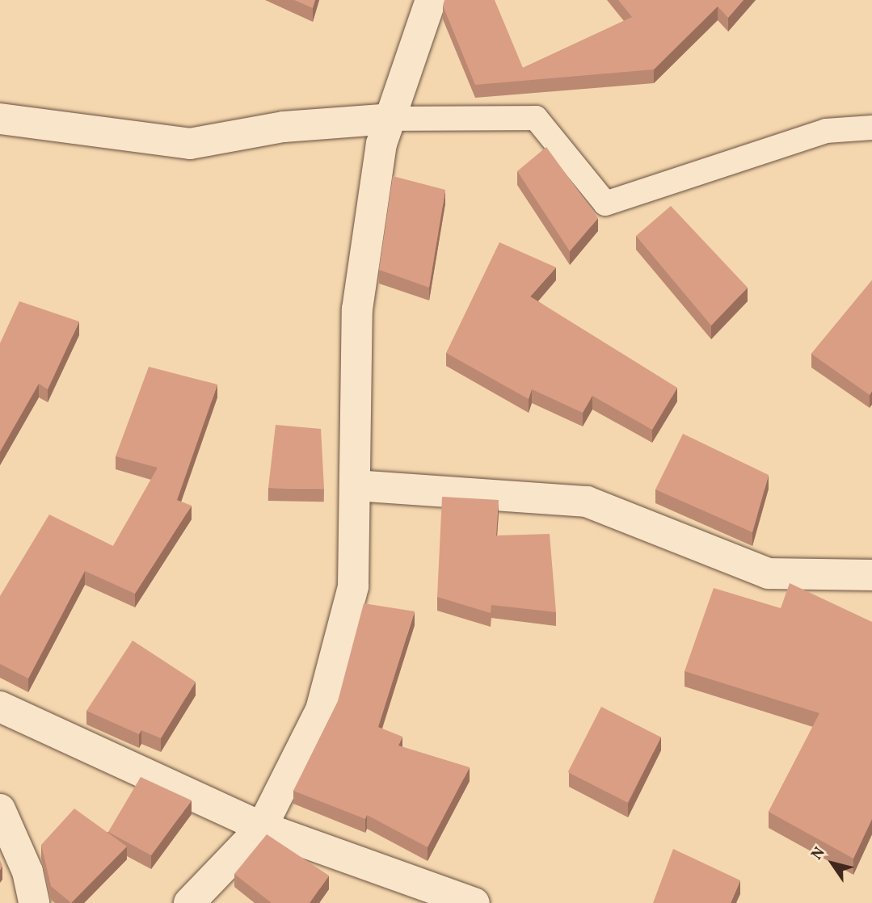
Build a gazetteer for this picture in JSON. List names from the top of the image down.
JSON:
{
  "north": "top left"
}
